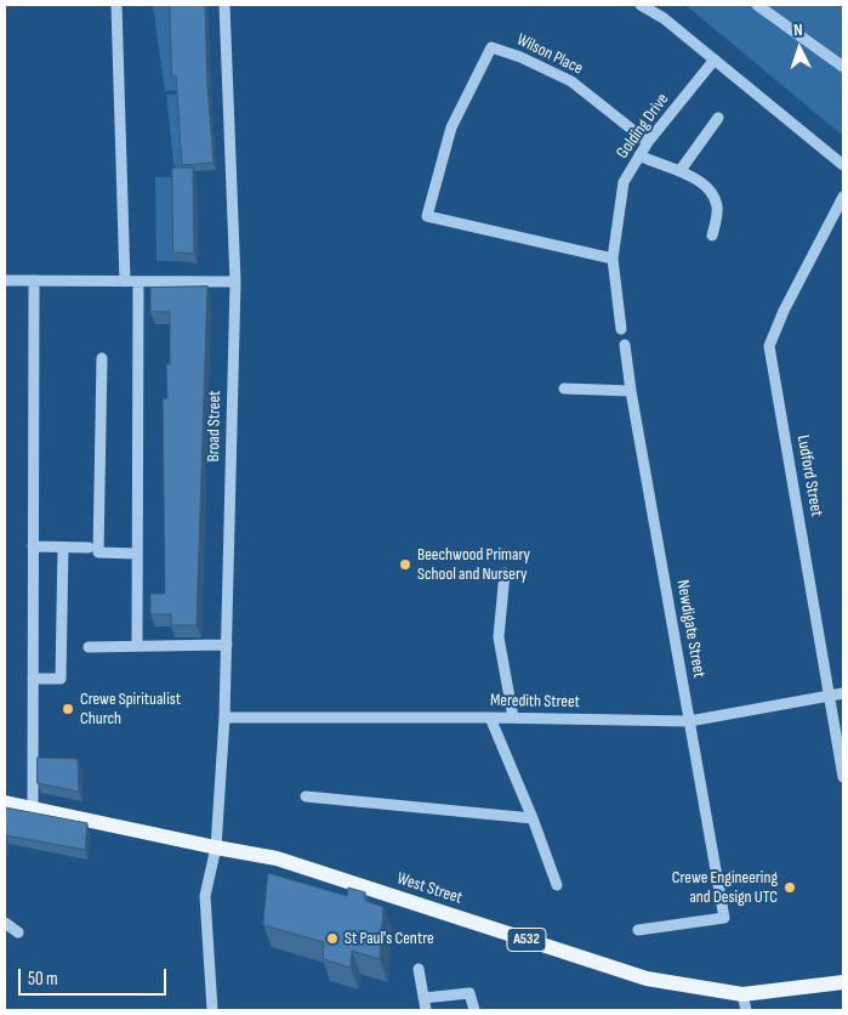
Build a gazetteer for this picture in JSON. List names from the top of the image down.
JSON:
{
  "streets": {
    "main road": ["West Street", "A532"],
    "street": [
      "Wilson Place",
      "Golding Drive",
      "Broad Street",
      "Ludford Street",
      "Newdigate Street",
      "Meredith Street"
    ]
  },
  "crossings": [
    ["Wilson Place", "Golding Drive"],
    ["Broad Street", "Meredith Street"],
    ["Broad Street", "West Street"],
    ["Ludford Street", "Meredith Street"],
    ["Newdigate Street", "Meredith Street"]
  ],
  "places": [
    "Beechwood Primary School and Nursery",
    "Crewe Spiritualist Church",
    "Crewe Engineering and Design UTC",
    "St Paul's Centre"
  ],
  "scale_bar": "50 m",
  "north": "top"
}
